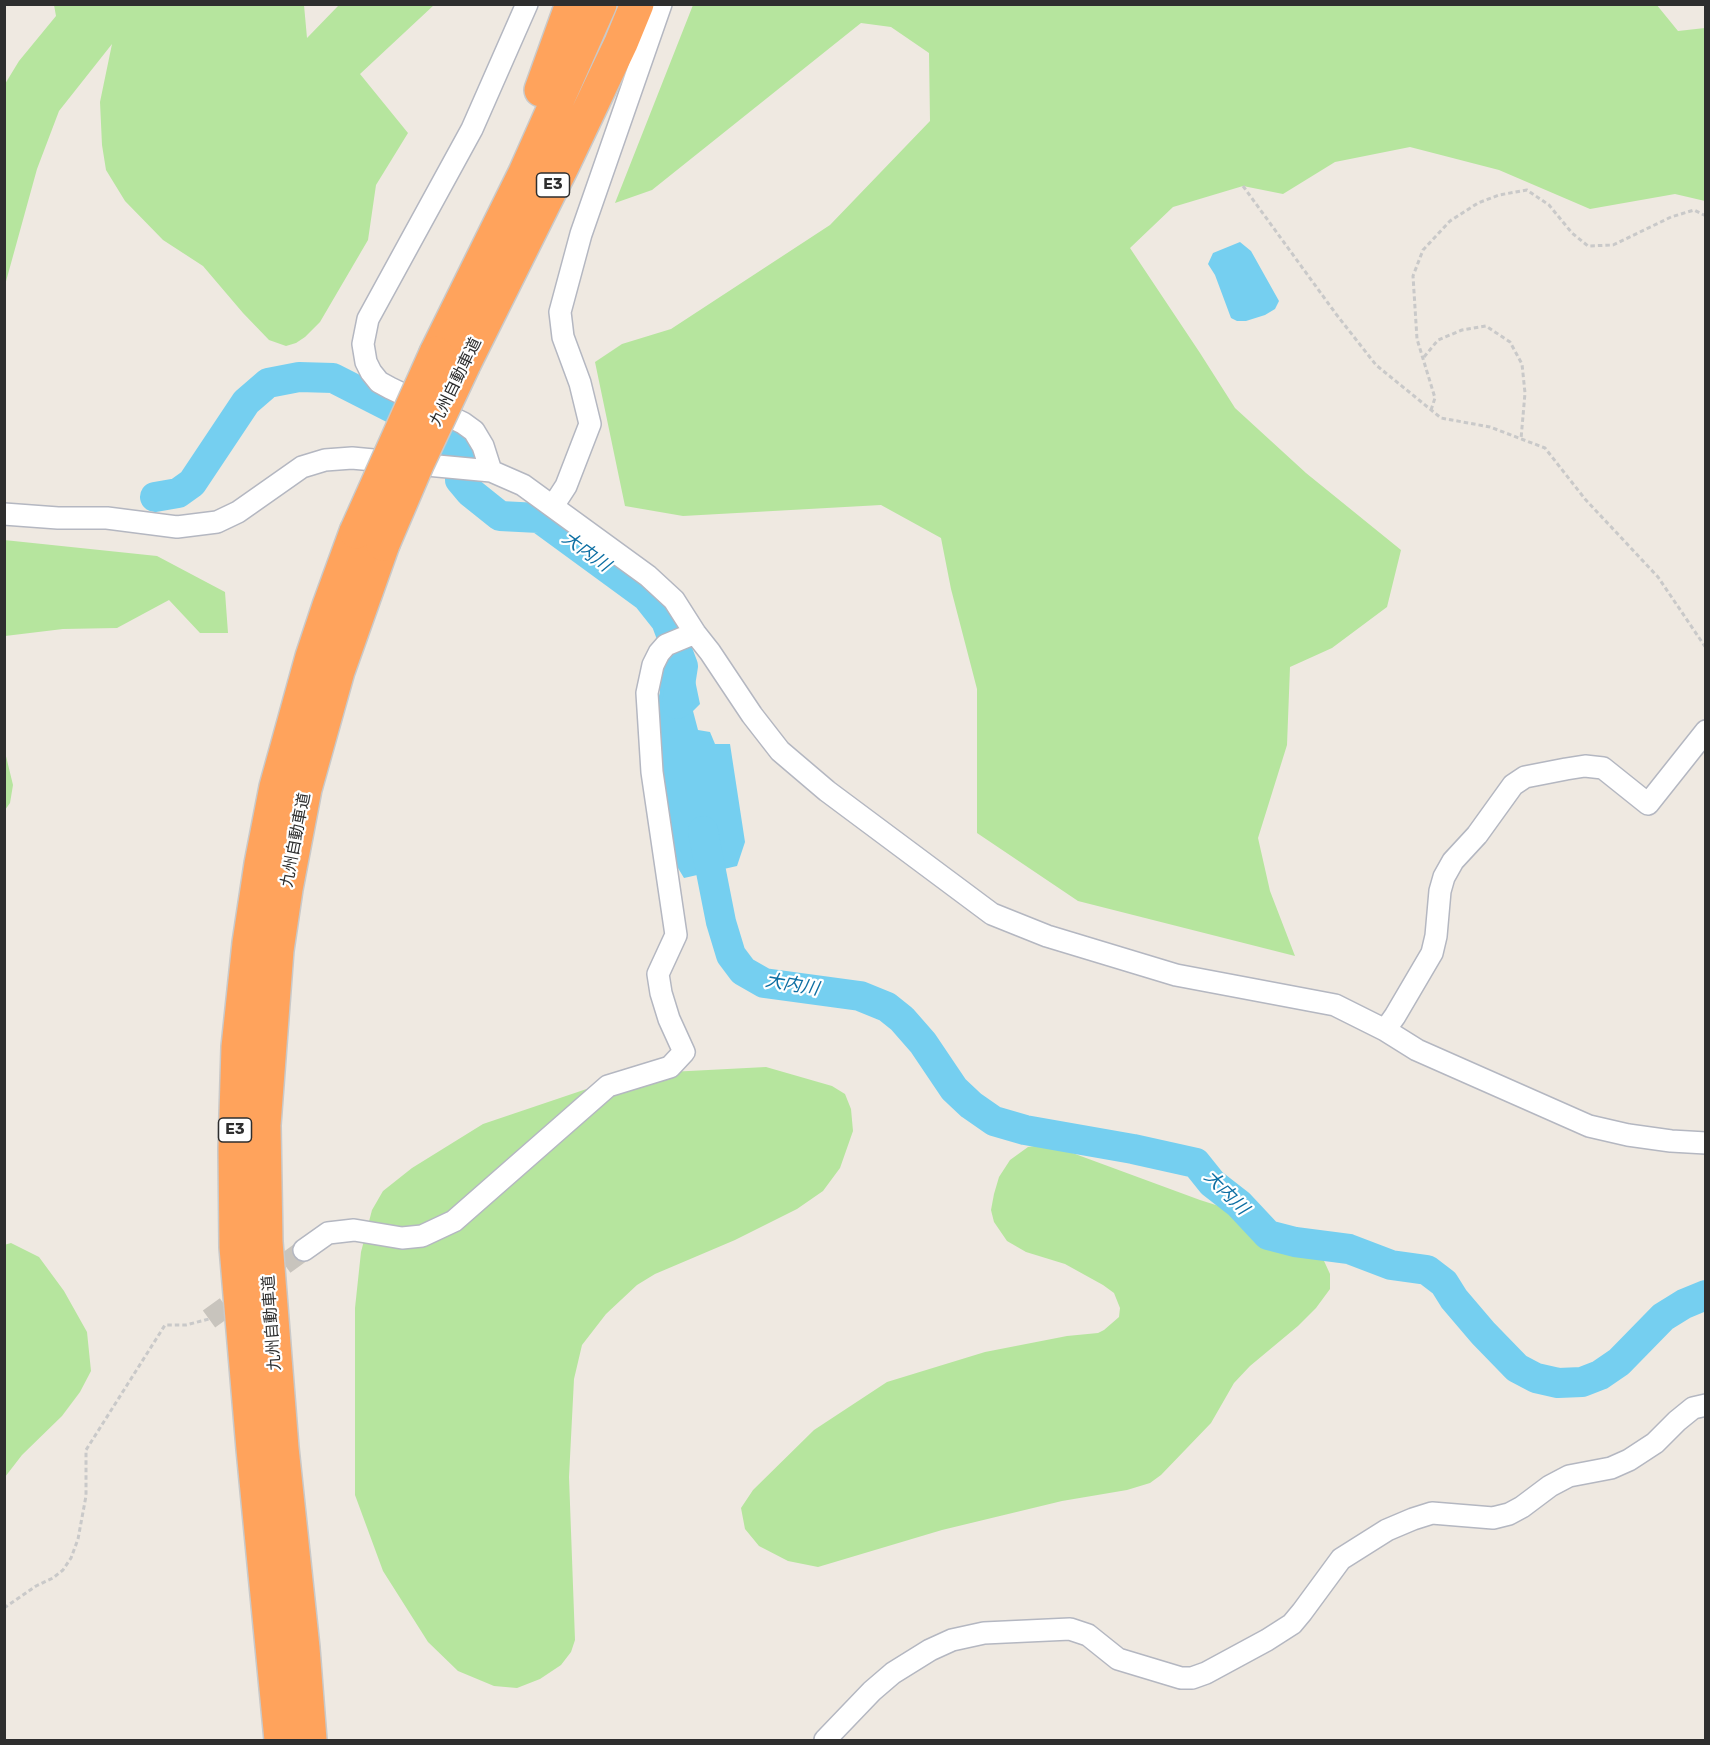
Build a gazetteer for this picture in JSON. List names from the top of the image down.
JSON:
{
  "streets": {
    "highway": ["E3", "九州自動車道"]
  },
  "water": ["大内川"]
}
